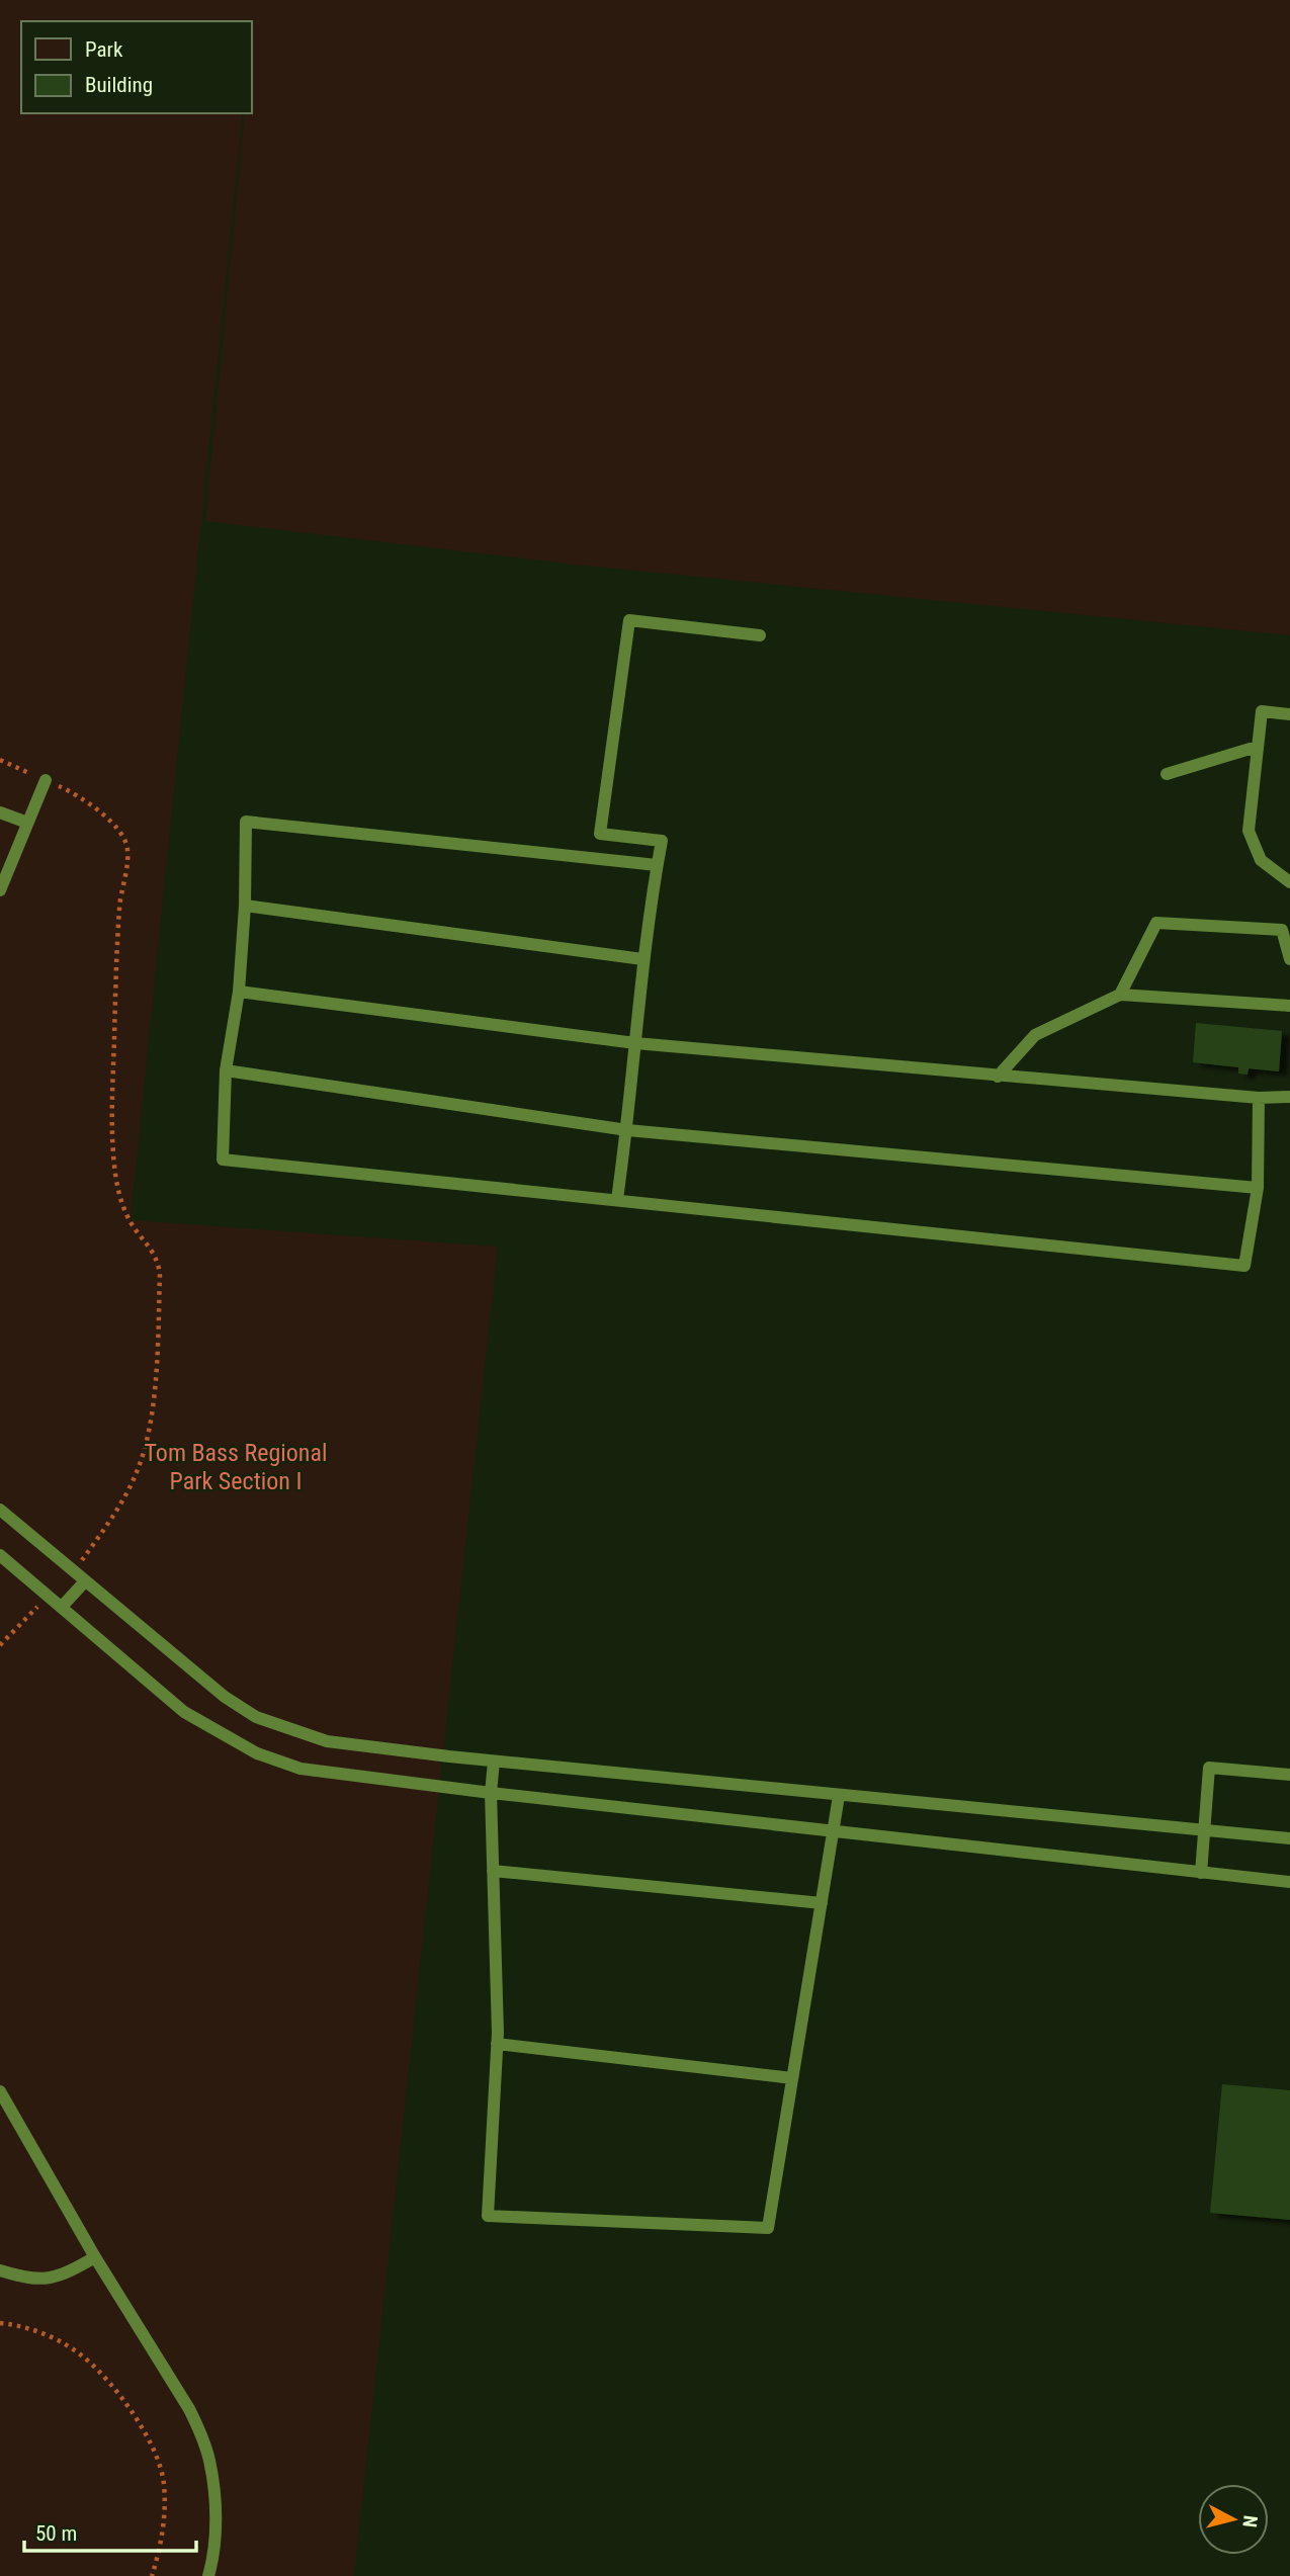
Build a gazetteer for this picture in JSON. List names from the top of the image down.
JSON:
{
  "parks": ["Tom Bass Regional Park Section I"],
  "legend": ["Park", "Building"],
  "scale_bar": "50 m",
  "north": "right"
}
